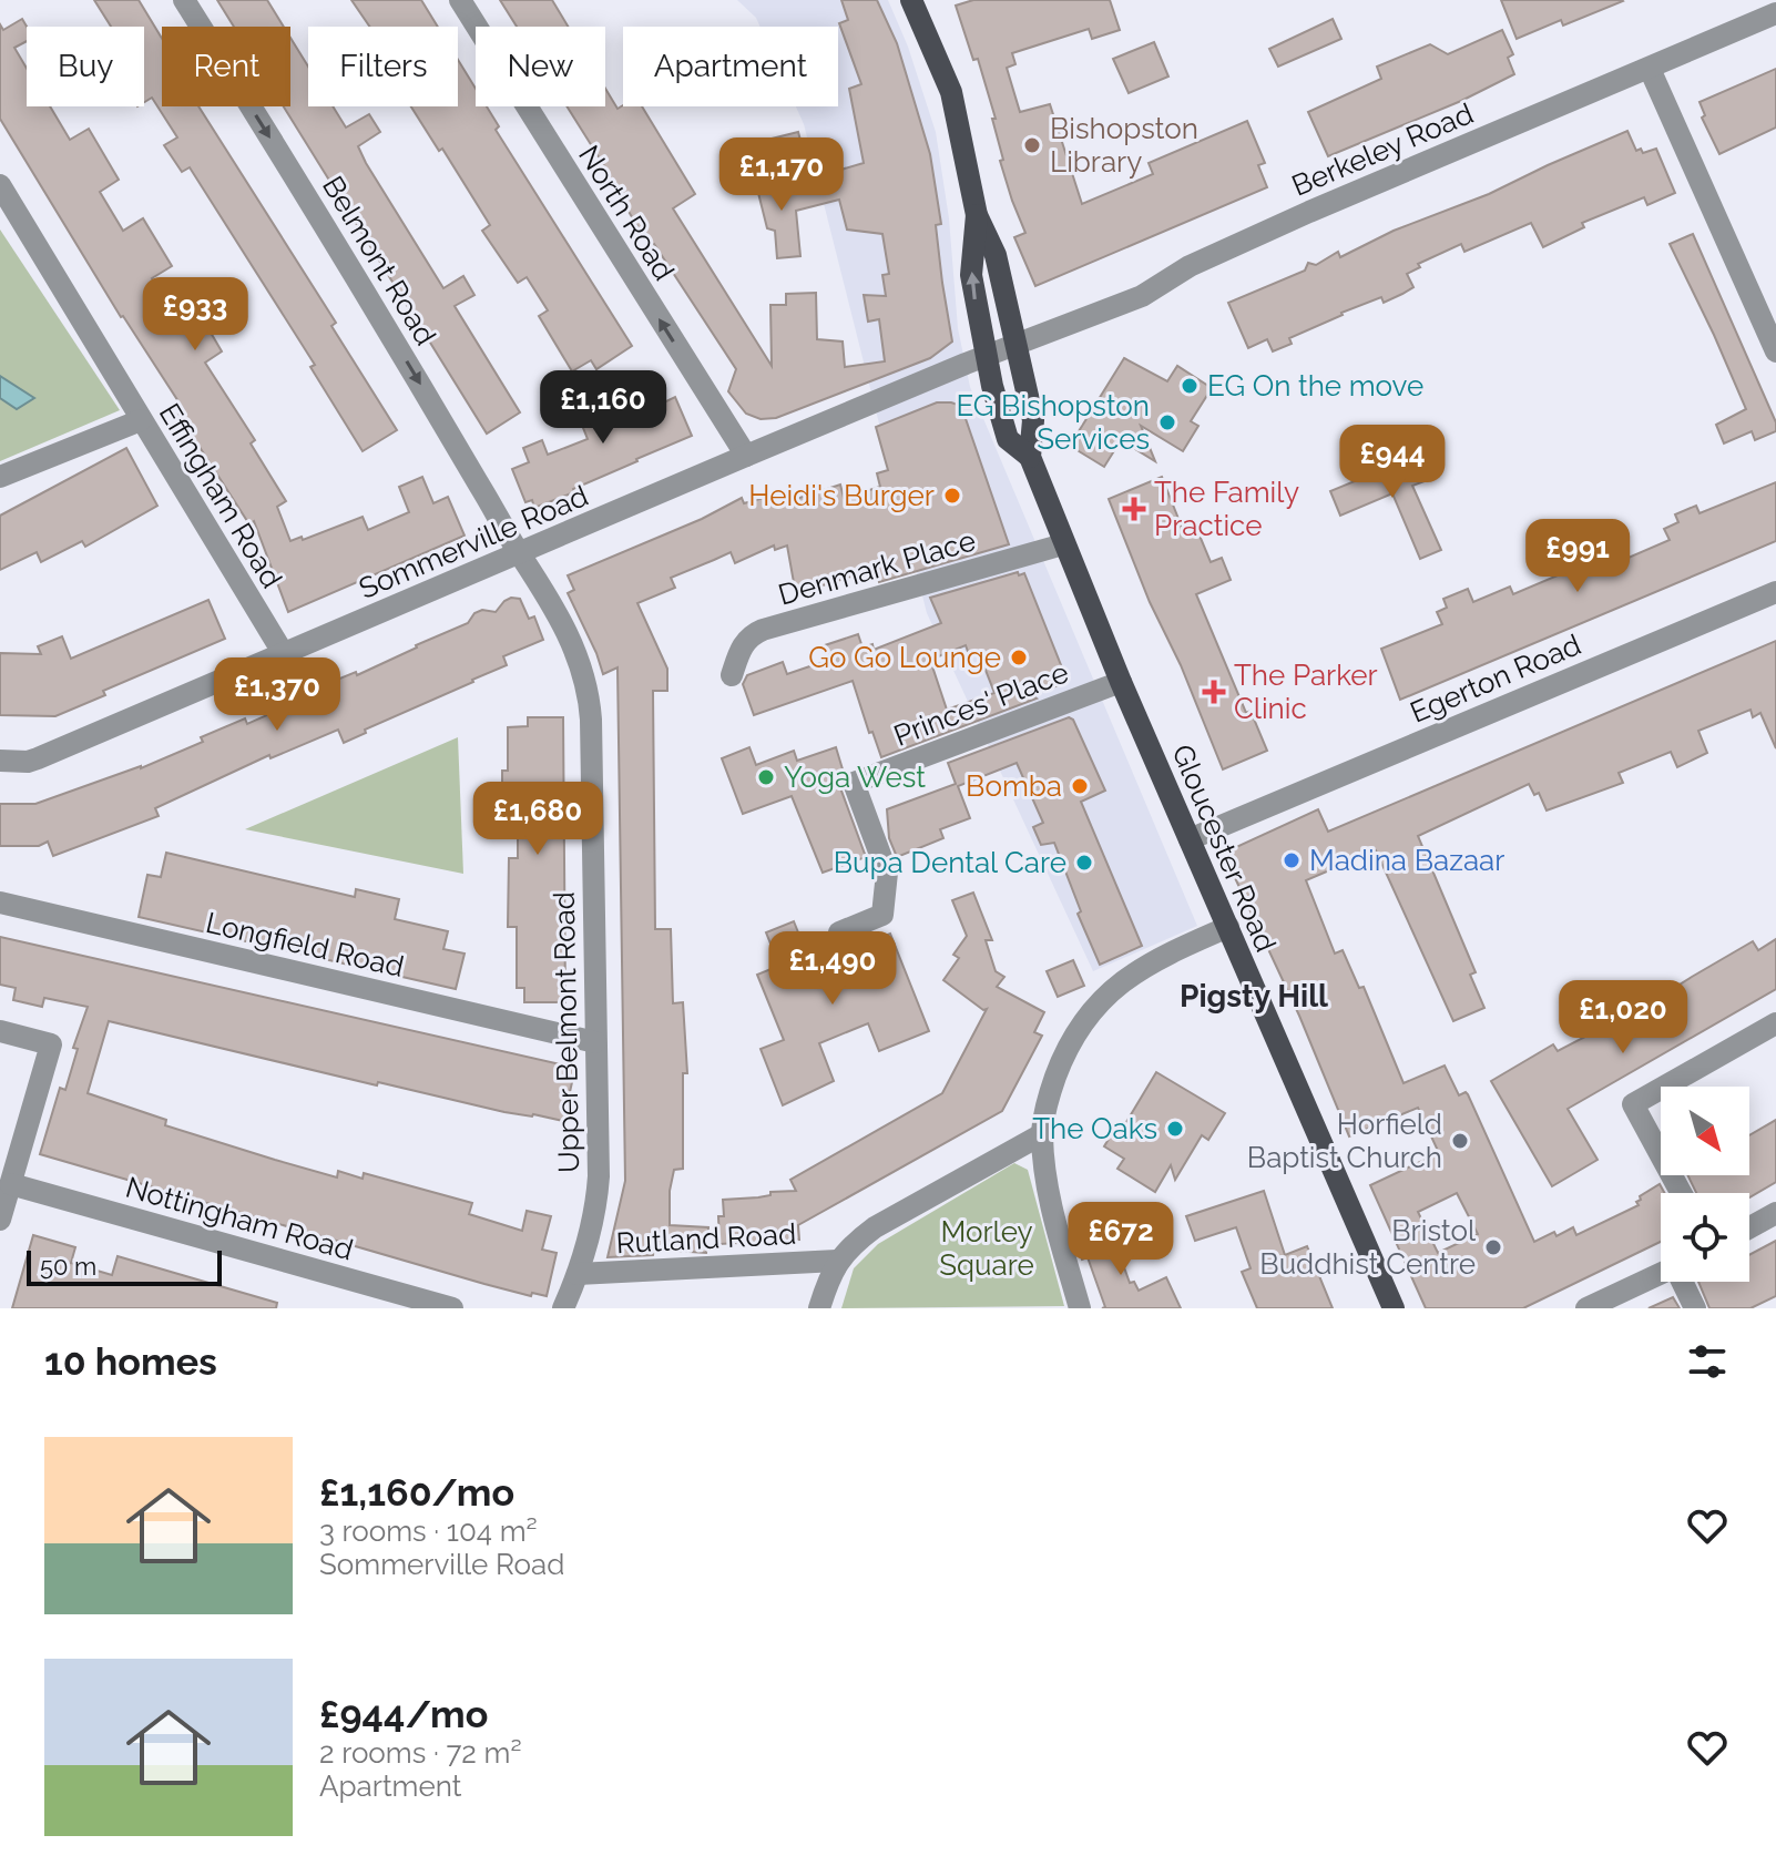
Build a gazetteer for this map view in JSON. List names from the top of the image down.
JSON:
{
  "streets": {
    "main road": ["Gloucester Road"],
    "street": [
      "Berkeley Road",
      "North Road",
      "Belmont Road",
      "Effingham Road",
      "Sommerville Road",
      "Denmark Place",
      "Egerton Road",
      "Princes' Place",
      "Longfield Road",
      "Upper Belmont Road",
      "Nottingham Road",
      "Rutland Road"
    ]
  },
  "crossings": [
    ["Berkeley Road", "Sommerville Road"],
    ["Berkeley Road", "Gloucester Road"],
    ["North Road", "Sommerville Road"],
    ["Belmont Road", "Sommerville Road"],
    ["Belmont Road", "Upper Belmont Road"],
    ["Effingham Road", "Sommerville Road"],
    ["Sommerville Road", "Gloucester Road"],
    ["Sommerville Road", "Upper Belmont Road"],
    ["Denmark Place", "Gloucester Road"],
    ["Egerton Road", "Gloucester Road"],
    ["Princes' Place", "Gloucester Road"],
    ["Longfield Road", "Upper Belmont Road"],
    ["Upper Belmont Road", "Rutland Road"]
  ],
  "one_way": ["North Road", "Belmont Road"],
  "districts": ["Pigsty Hill"],
  "parks": ["Morley Square"],
  "places": {
    "other": [
      "Bishopston Library",
      "EG On the move",
      "EG Bishopston Services",
      "Heidi's Burger",
      "Go Go Lounge",
      "Yoga West",
      "Bomba",
      "Madina Bazaar",
      "Bupa Dental Care",
      "The Oaks",
      "Horfield Baptist Church",
      "Bristol Buddhist Centre"
    ],
    "health": ["The Family Practice", "The Parker Clinic"]
  },
  "scale_bar": "50 m",
  "north": "bottom right",
  "page": {
    "chip": [
      "Buy",
      "Rent",
      "Filters",
      "New",
      "Apartment"
    ],
    "price": [
      "£1,170",
      "£933",
      "£1,160",
      "£944",
      "£991",
      "£1,370",
      "£1,680",
      "£1,490",
      "£1,020",
      "£672"
    ],
    "scale": "50 m",
    "heading": "10 homes",
    "list": [
      {
        "name": "£1,160/mo",
        "note": "3 rooms · 104 m² · Sommerville Road"
      },
      {
        "name": "£944/mo",
        "note": "2 rooms · 72 m² · Apartment"
      }
    ]
  }
}
